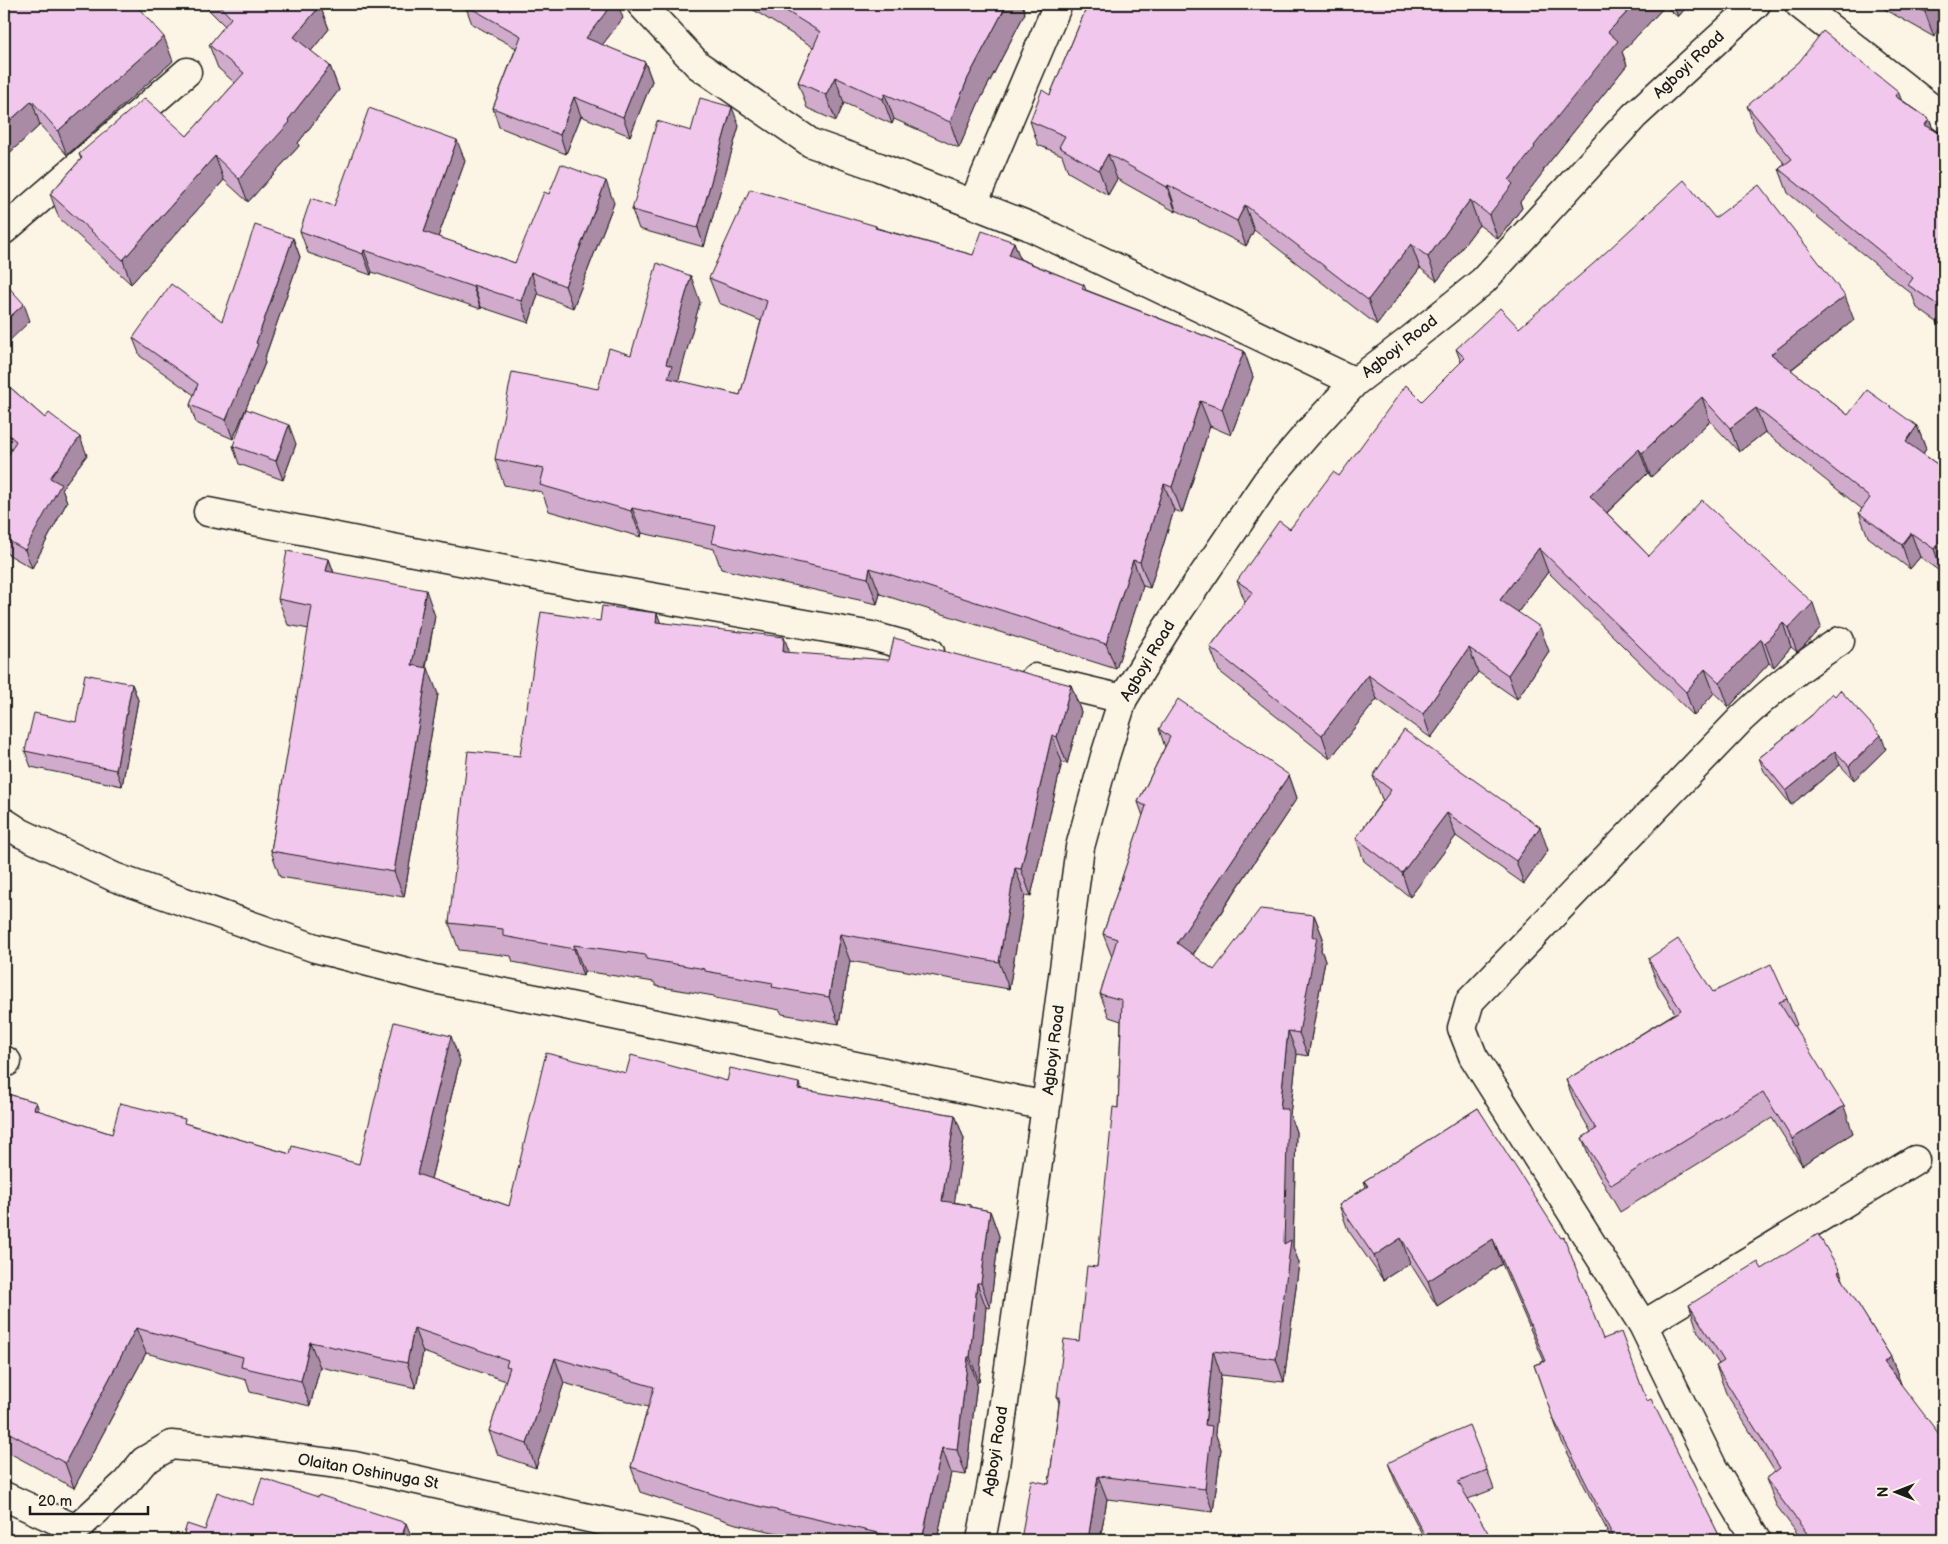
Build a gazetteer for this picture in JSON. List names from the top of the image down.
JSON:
{
  "streets": {
    "street": ["Agboyi Road", "Olaitan Oshinuga St"]
  },
  "scale_bar": "20 m",
  "north": "left"
}
